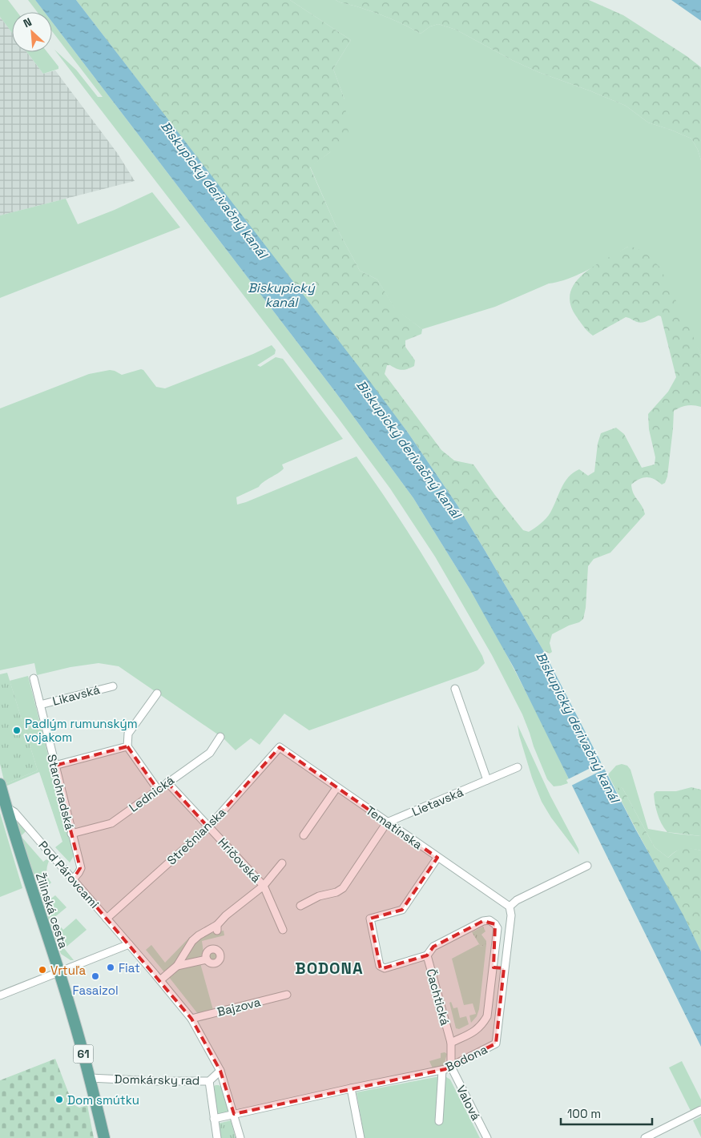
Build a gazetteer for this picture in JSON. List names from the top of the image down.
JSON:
{
  "streets": {
    "main road": ["Žilinská cesta", "61"],
    "street": [
      "Likavská",
      "Starohradská",
      "Lednická",
      "Lietavská",
      "Tematínska",
      "Strečnianska",
      "Hričovská",
      "Pod Párovcami",
      "Čachtická",
      "Bajzova",
      "Bodona",
      "Domkársky rad",
      "Valová"
    ]
  },
  "crossings": [
    ["Likavská", "Starohradská"],
    ["Starohradská", "Lednická"],
    ["Starohradská", "Pod Párovcami"],
    ["Lednická", "Hričovská"],
    ["Lietavská", "Tematínska"],
    ["Tematínska", "Strečnianska"],
    ["Tematínska", "Bodona"],
    ["Strečnianska", "Hričovská"],
    ["Strečnianska", "Pod Párovcami"],
    ["Pod Párovcami", "Žilinská cesta"],
    ["Pod Párovcami", "Bajzova"],
    ["Pod Párovcami", "Bodona"],
    ["Pod Párovcami", "Domkársky rad"],
    ["Žilinská cesta", "Domkársky rad"],
    ["Čachtická", "Bodona"],
    ["Čachtická", "Valová"],
    ["Bodona", "Valová"]
  ],
  "districts": ["BODONA"],
  "water": ["Biskupický derivačný kanál", "Biskupický kanál"],
  "places": [
    "Padlým rumunským vojakom",
    "Fiat",
    "Vrtuľa",
    "Fasaizol",
    "Dom smútku"
  ],
  "scale_bar": "100 m",
  "north": "top left"
}
